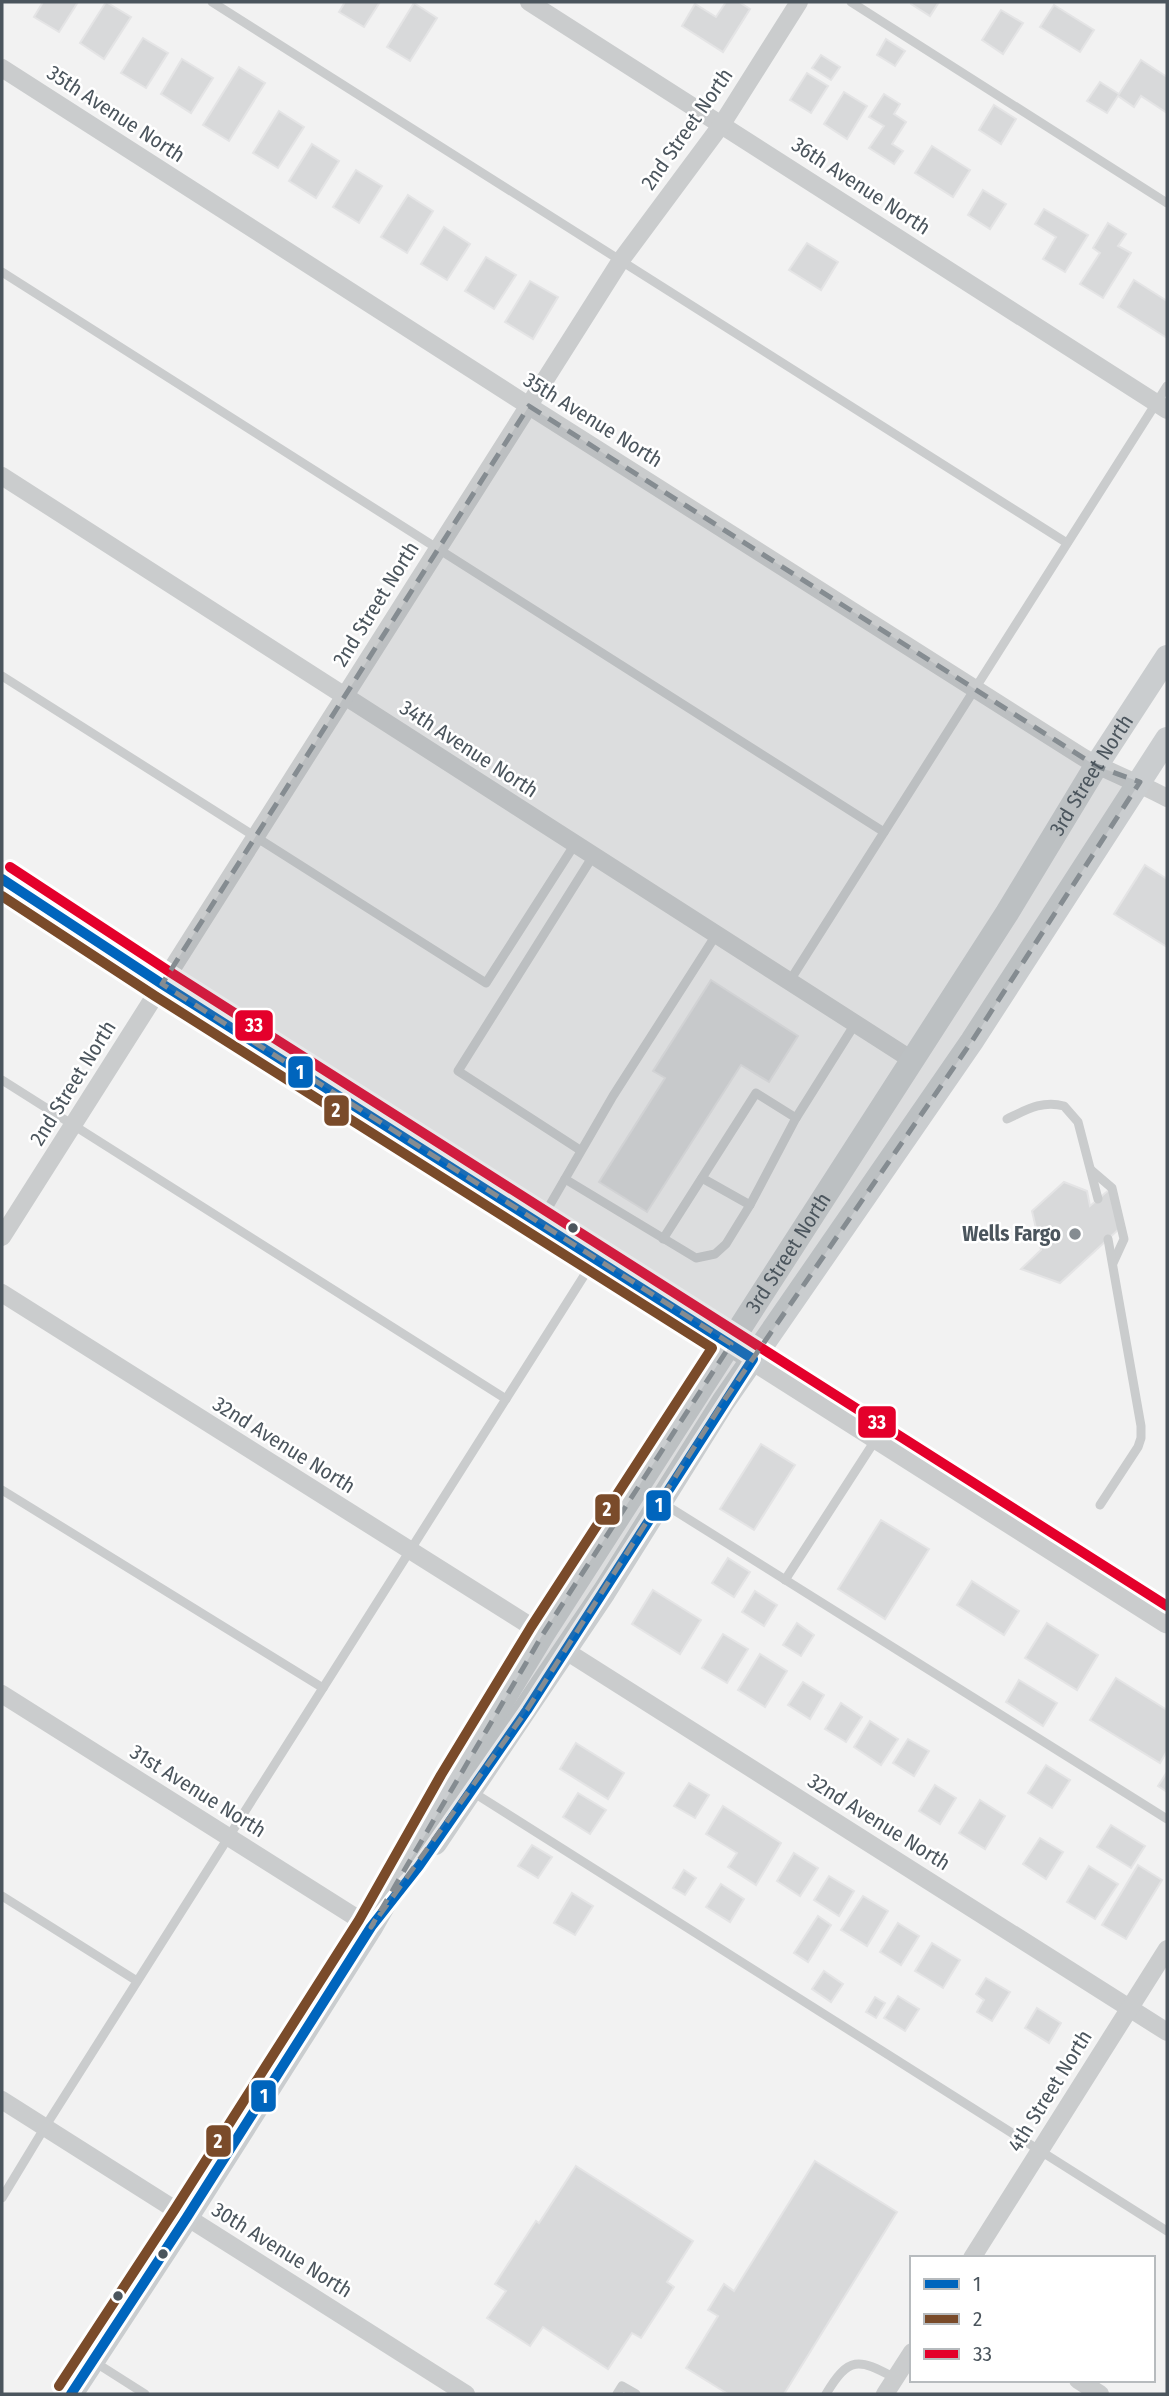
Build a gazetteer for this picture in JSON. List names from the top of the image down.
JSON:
{
  "streets": {
    "main road": ["3rd Street North"],
    "street": [
      "35th Avenue North",
      "2nd Street North",
      "36th Avenue North",
      "34th Avenue North",
      "32nd Avenue North",
      "31st Avenue North",
      "4th Street North",
      "30th Avenue North"
    ]
  },
  "crossings": [
    ["35th Avenue North", "2nd Street North"],
    ["35th Avenue North", "3rd Street North"],
    ["2nd Street North", "36th Avenue North"],
    ["2nd Street North", "34th Avenue North"],
    ["34th Avenue North", "3rd Street North"],
    ["3rd Street North", "32nd Avenue North"],
    ["3rd Street North", "31st Avenue North"],
    ["3rd Street North", "30th Avenue North"],
    ["32nd Avenue North", "4th Street North"]
  ],
  "places": ["Wells Fargo"],
  "lines": ["transit line 33", "transit line 1", "transit line 2"],
  "legend": ["1", "2", "33"]
}
